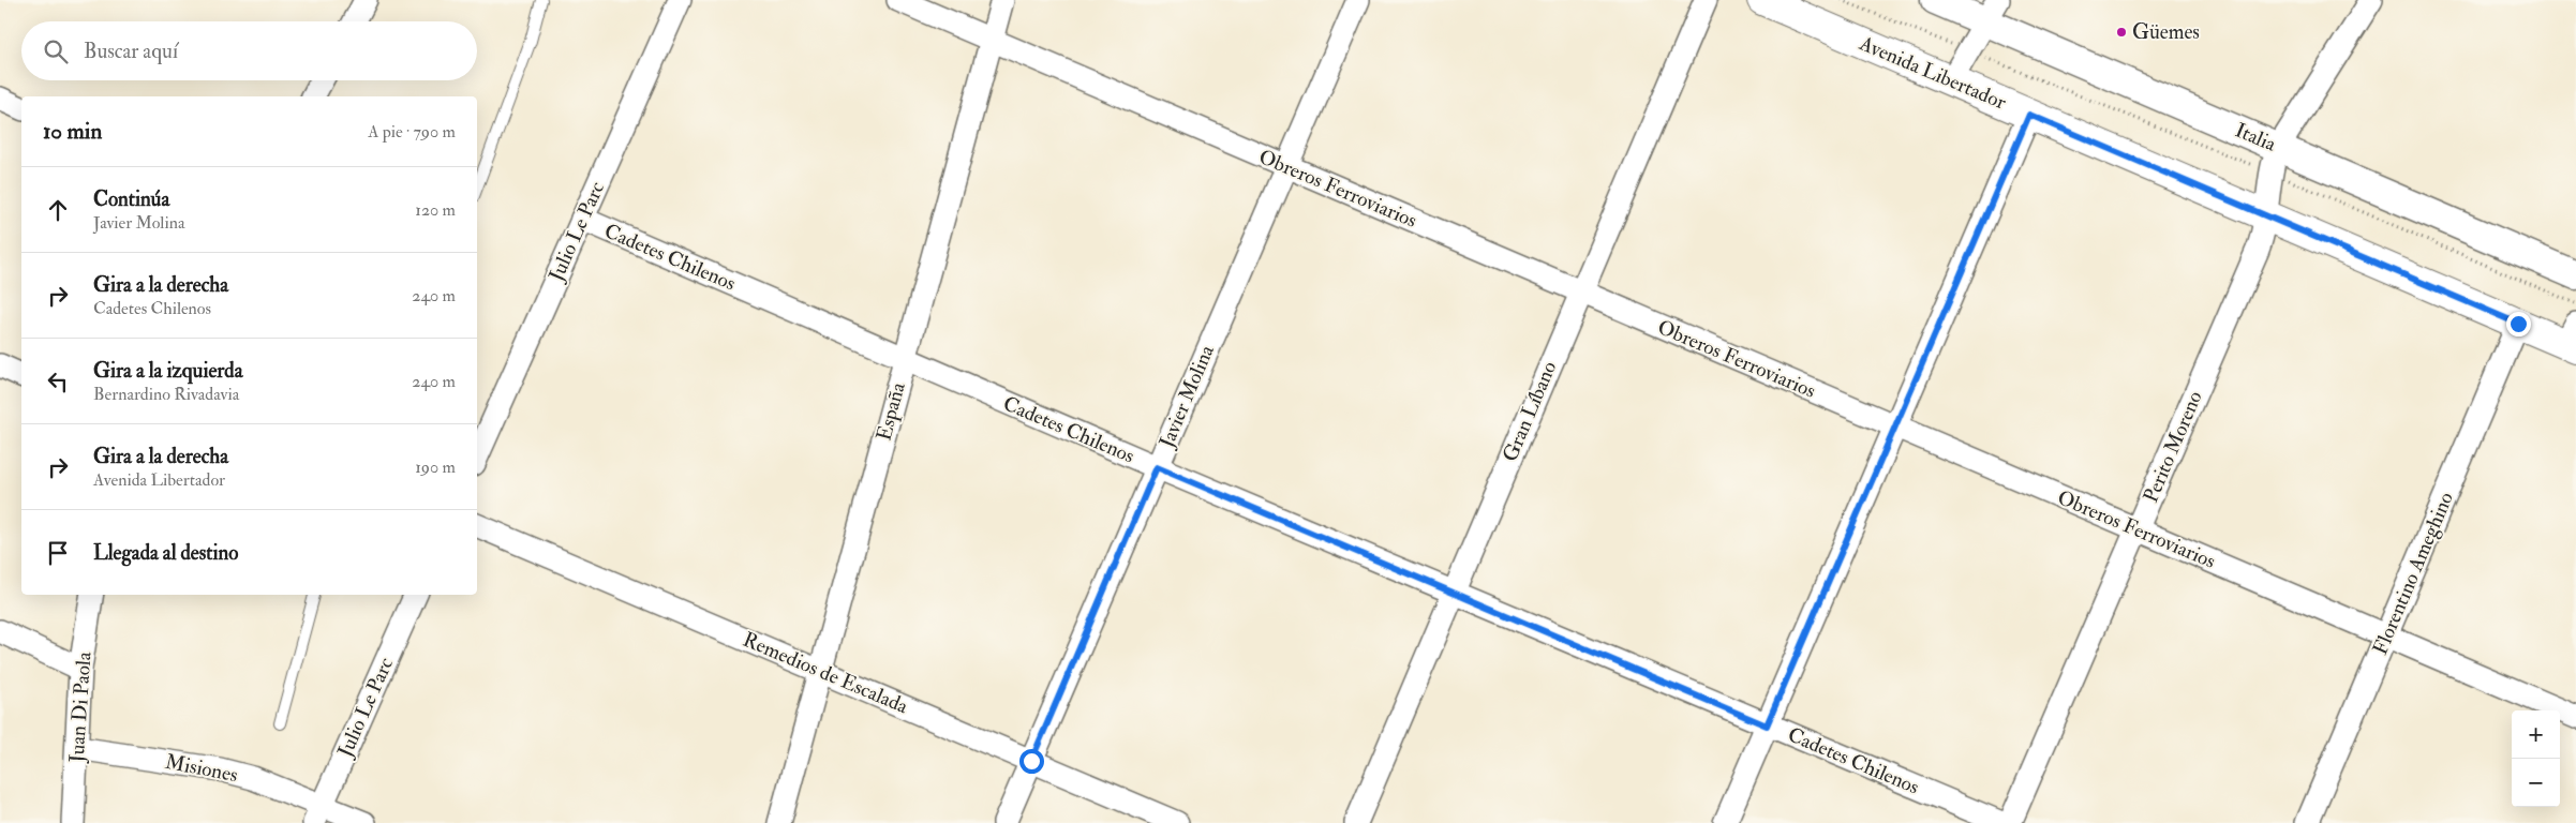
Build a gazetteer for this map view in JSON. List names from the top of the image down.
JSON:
{
  "streets": {
    "main road": ["Avenida Libertador"],
    "street": [
      "Italia",
      "Obreros Ferroviarios",
      "Julio Le Parc",
      "Cadetes Chilenos",
      "Javier Molina",
      "España",
      "Gran Líbano",
      "Perito Moreno",
      "Florentino Ameghino",
      "Remedios de Escalada",
      "Juan Di Paola",
      "Misiones"
    ]
  },
  "crossings": [
    ["Avenida Libertador", "Perito Moreno"],
    ["Avenida Libertador", "Florentino Ameghino"],
    ["Italia", "Perito Moreno"],
    ["Obreros Ferroviarios", "Javier Molina"],
    ["Obreros Ferroviarios", "España"],
    ["Obreros Ferroviarios", "Gran Líbano"],
    ["Obreros Ferroviarios", "Perito Moreno"],
    ["Obreros Ferroviarios", "Florentino Ameghino"],
    ["Julio Le Parc", "Cadetes Chilenos"],
    ["Julio Le Parc", "Misiones"],
    ["Cadetes Chilenos", "Javier Molina"],
    ["Cadetes Chilenos", "España"],
    ["Cadetes Chilenos", "Gran Líbano"],
    ["Javier Molina", "Remedios de Escalada"],
    ["España", "Remedios de Escalada"],
    ["Juan Di Paola", "Misiones"]
  ],
  "places": ["Güemes"],
  "page": {
    "search": "Buscar aquí",
    "heading": ["10 min", "A pie · 790 m"],
    "list": [
      ["Continúa", "Javier Molina", "120 m"],
      ["Gira a la derecha", "Cadetes Chilenos", "240 m"],
      ["Gira a la izquierda", "Bernardino Rivadavia", "240 m"],
      ["Gira a la derecha", "Avenida Libertador", "190 m"],
      "Llegada al destino"
    ],
    "map_buttons": ["+", "−"]
  }
}
